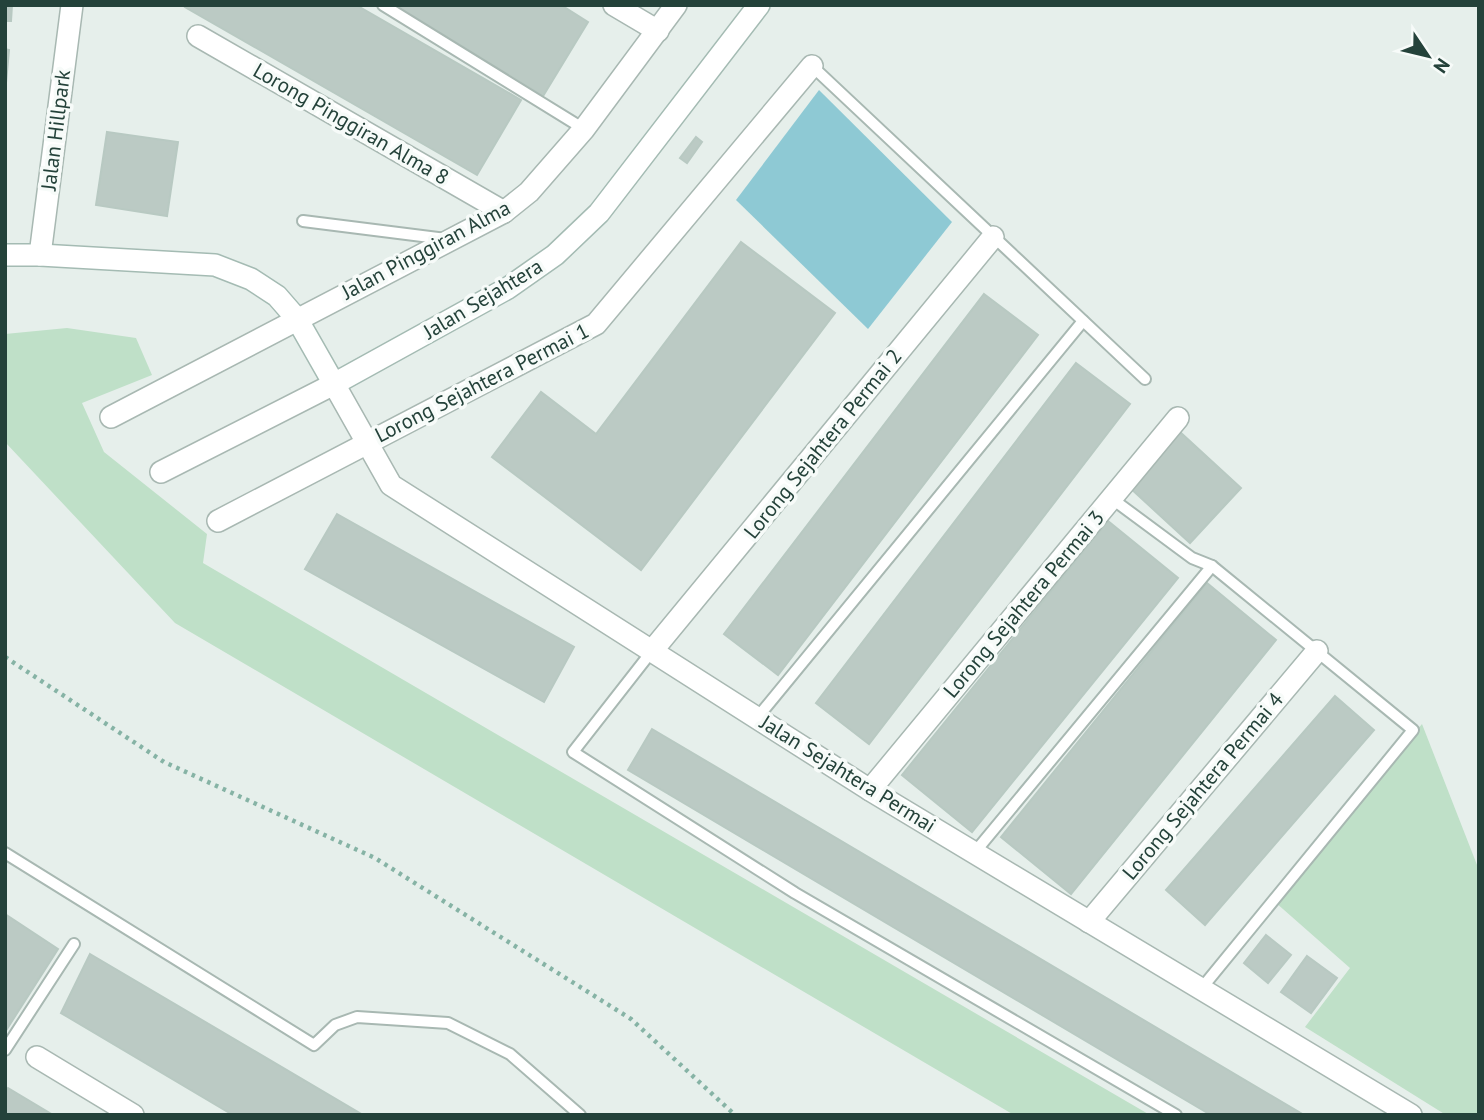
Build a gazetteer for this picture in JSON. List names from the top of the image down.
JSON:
{
  "streets": {
    "street": [
      "Lorong Pinggiran Alma 8",
      "Jalan Hillpark",
      "Jalan Pinggiran Alma",
      "Jalan Sejahtera",
      "Lorong Sejahtera Permai 1",
      "Lorong Sejahtera Permai 2",
      "Lorong Sejahtera Permai 3",
      "Jalan Sejahtera Permai",
      "Lorong Sejahtera Permai 4"
    ]
  },
  "crossings": [
    ["Lorong Pinggiran Alma 8", "Jalan Pinggiran Alma"],
    ["Jalan Hillpark", "Jalan Sejahtera Permai"],
    ["Jalan Pinggiran Alma", "Jalan Sejahtera Permai"],
    ["Jalan Sejahtera", "Jalan Sejahtera Permai"],
    ["Lorong Sejahtera Permai 1", "Jalan Sejahtera Permai"],
    ["Lorong Sejahtera Permai 2", "Jalan Sejahtera Permai"],
    ["Lorong Sejahtera Permai 3", "Jalan Sejahtera Permai"],
    ["Jalan Sejahtera Permai", "Lorong Sejahtera Permai 4"]
  ],
  "north": "bottom right"
}
